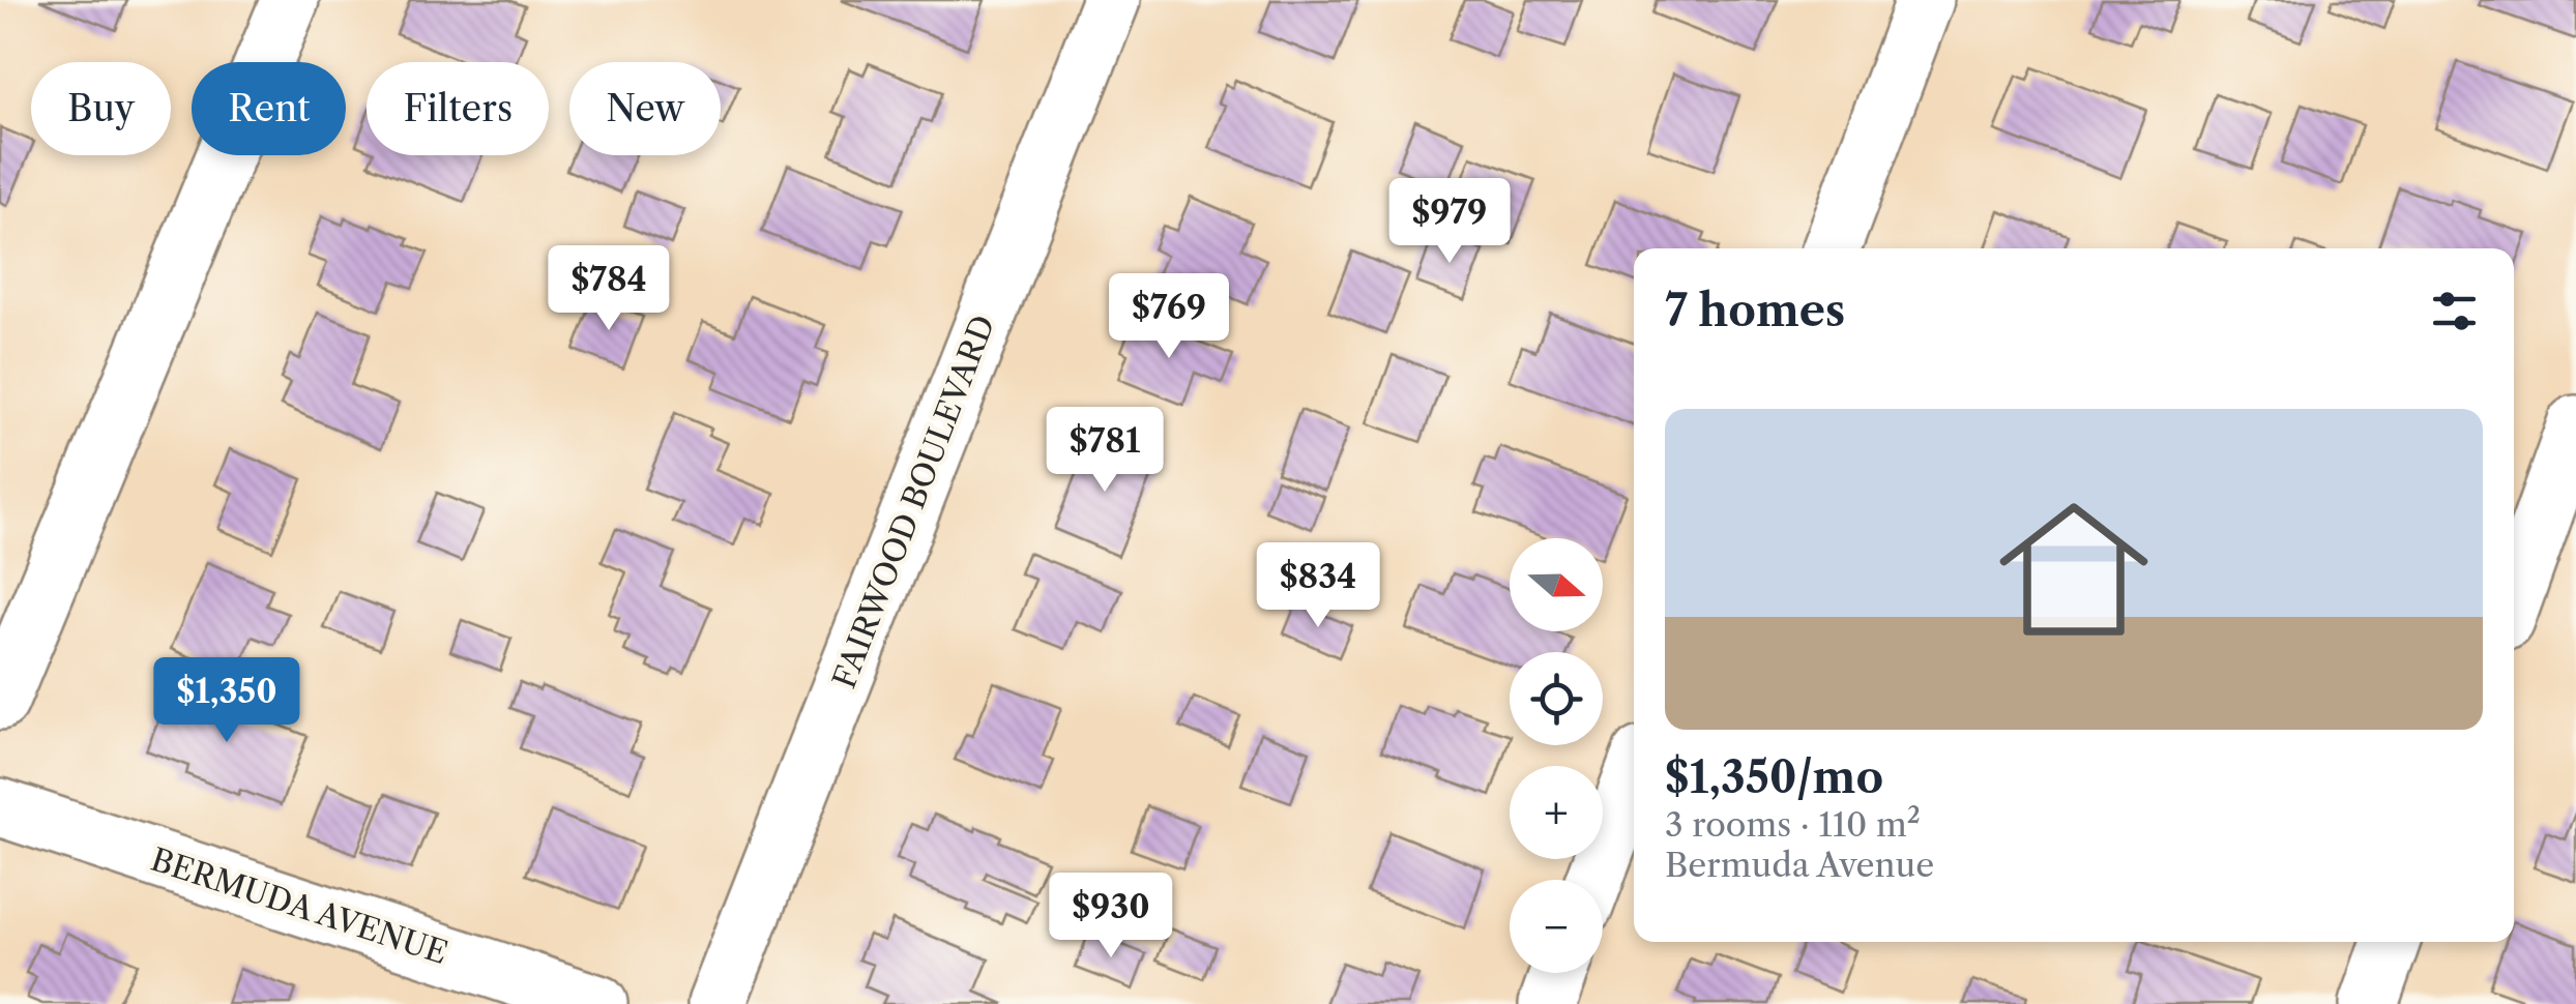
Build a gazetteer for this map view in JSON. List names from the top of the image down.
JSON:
{
  "streets": {
    "street": ["FAIRWOOD BOULEVARD", "BERMUDA AVENUE"]
  },
  "north": "right",
  "page": {
    "chip": [
      "Buy",
      "Rent",
      "Filters",
      "New"
    ],
    "price": [
      "$979",
      "$784",
      "$769",
      "$781",
      "$834",
      "$1,350",
      "$930"
    ],
    "heading": "7 homes",
    "list": [
      {
        "name": "$1,350/mo",
        "note": "3 rooms · 110 m² · Bermuda Avenue"
      }
    ],
    "map_buttons": ["+", "−"]
  }
}
